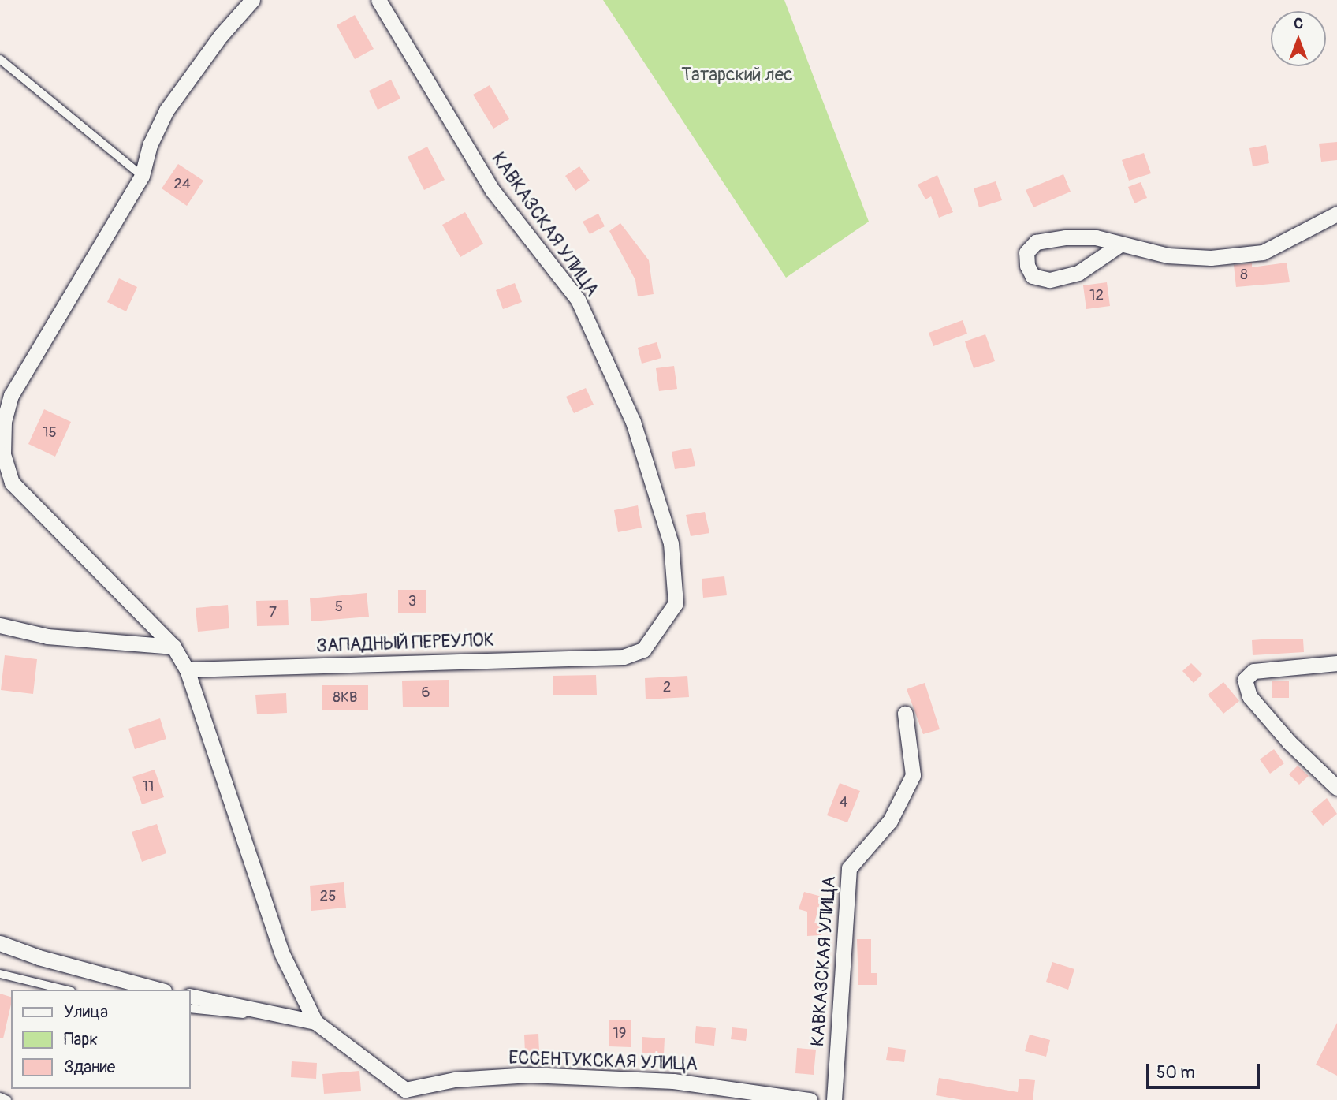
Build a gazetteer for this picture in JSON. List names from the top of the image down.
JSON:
{
  "streets": {
    "street": ["КАВКАЗСКАЯ УЛИЦА", "ЗАПАДНЫЙ ПЕРЕУЛОК", "ЕССЕНТУКСКАЯ УЛИЦА"]
  },
  "crossings": [
    ["КАВКАЗСКАЯ УЛИЦА", "ЗАПАДНЫЙ ПЕРЕУЛОК"]
  ],
  "parks": ["Татарский лес"],
  "house_numbers": [
    "24",
    "8",
    "12",
    "15",
    "3",
    "5",
    "7",
    "2",
    "6",
    "8КВ",
    "11",
    "4",
    "25",
    "19"
  ],
  "legend": ["Улица", "Парк", "Здание"],
  "scale_bar": "50 m",
  "north": "top"
}
